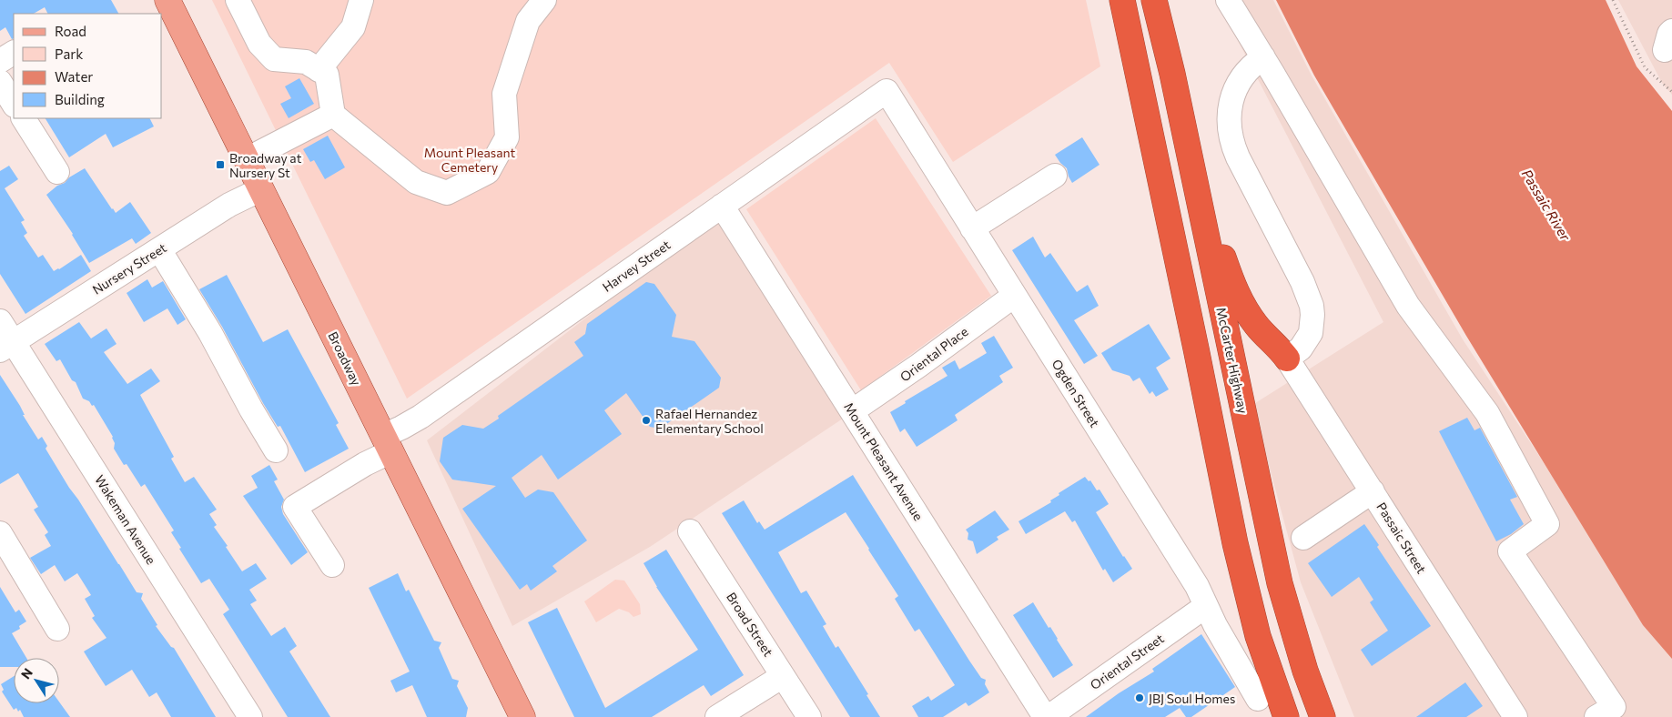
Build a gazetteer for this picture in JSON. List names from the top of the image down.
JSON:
{
  "streets": {
    "highway": ["McCarter Highway"],
    "main road": ["Broadway"],
    "street": [
      "Harvey Street",
      "Nursery Street",
      "Oriental Place",
      "Ogden Street",
      "Mount Pleasant Avenue",
      "Wakeman Avenue",
      "Passaic Street",
      "Broad Street",
      "Oriental Street"
    ]
  },
  "crossings": [
    ["Harvey Street", "Broadway"],
    ["Harvey Street", "Ogden Street"],
    ["Harvey Street", "Mount Pleasant Avenue"],
    ["Nursery Street", "Broadway"],
    ["Nursery Street", "Wakeman Avenue"],
    ["Oriental Place", "Ogden Street"],
    ["Oriental Place", "Mount Pleasant Avenue"],
    ["Ogden Street", "Oriental Street"],
    ["Mount Pleasant Avenue", "Oriental Street"]
  ],
  "water": ["Passaic River"],
  "parks": ["Mount Pleasant Cemetery"],
  "places": {
    "transit": ["Broadway at Nursery St"],
    "other": ["Rafael Hernandez Elementary School", "JBJ Soul Homes"]
  },
  "legend": [
    "Road",
    "Park",
    "Water",
    "Building"
  ],
  "north": "top left"
}
